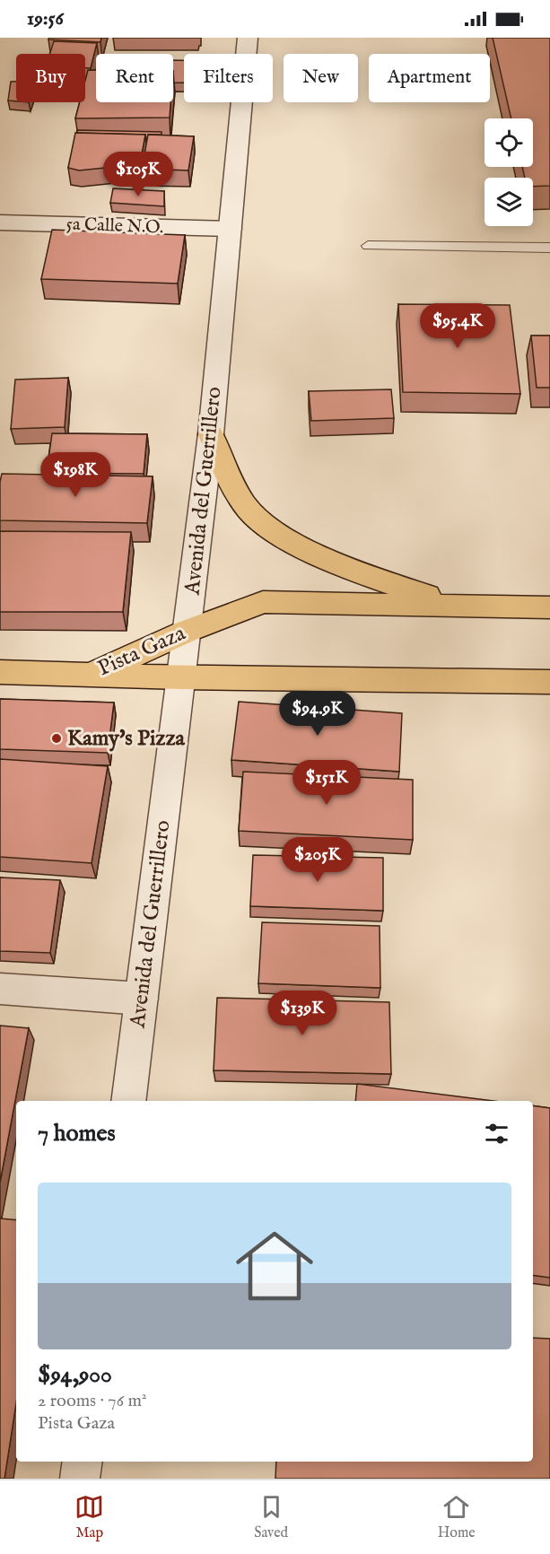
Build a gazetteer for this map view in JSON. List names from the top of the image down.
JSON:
{
  "streets": {
    "main road": ["Pista Gaza"],
    "street": ["5a Calle N.O.", "Avenida del Guerrillero"]
  },
  "crossings": [
    ["5a Calle N.O.", "Avenida del Guerrillero"],
    ["Avenida del Guerrillero", "Pista Gaza"]
  ],
  "places": ["Kamy's Pizza"],
  "page": {
    "status": "19:56",
    "chip": [
      "Buy",
      "Rent",
      "Filters",
      "New",
      "Apartment"
    ],
    "price": [
      "$105K",
      "$95.4K",
      "$198K",
      "$94.9K",
      "$151K",
      "$205K",
      "$139K"
    ],
    "heading": "7 homes",
    "list": [
      {
        "name": "$94,900",
        "note": "2 rooms · 76 m² · Pista Gaza"
      }
    ],
    "tabs": ["Map", "Saved", "Home"]
  }
}
